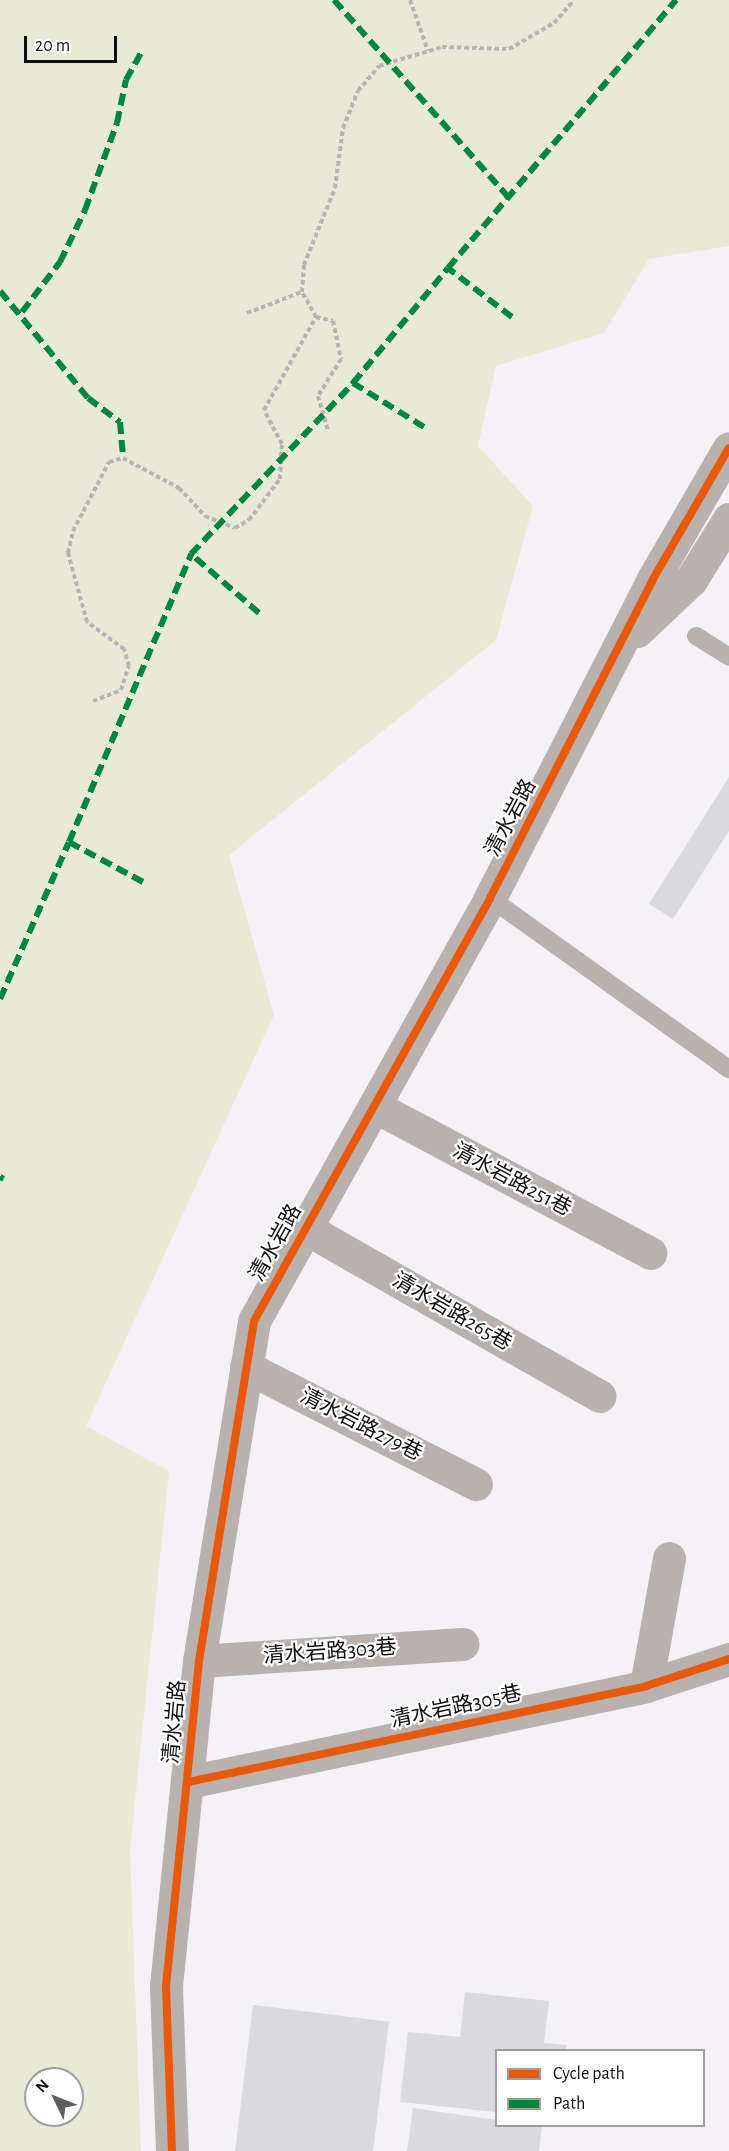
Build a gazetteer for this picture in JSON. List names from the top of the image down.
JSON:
{
  "streets": {
    "street": [
      "清水岩路",
      "清水岩路251巷",
      "清水岩路265巷",
      "清水岩路279巷",
      "清水岩路303巷",
      "清水岩路305巷"
    ]
  },
  "crossings": [
    ["清水岩路", "清水岩路251巷"],
    ["清水岩路", "清水岩路265巷"],
    ["清水岩路", "清水岩路279巷"],
    ["清水岩路", "清水岩路303巷"],
    ["清水岩路", "清水岩路305巷"]
  ],
  "legend": ["Cycle path", "Path"],
  "scale_bar": "20 m",
  "north": "top left"
}
